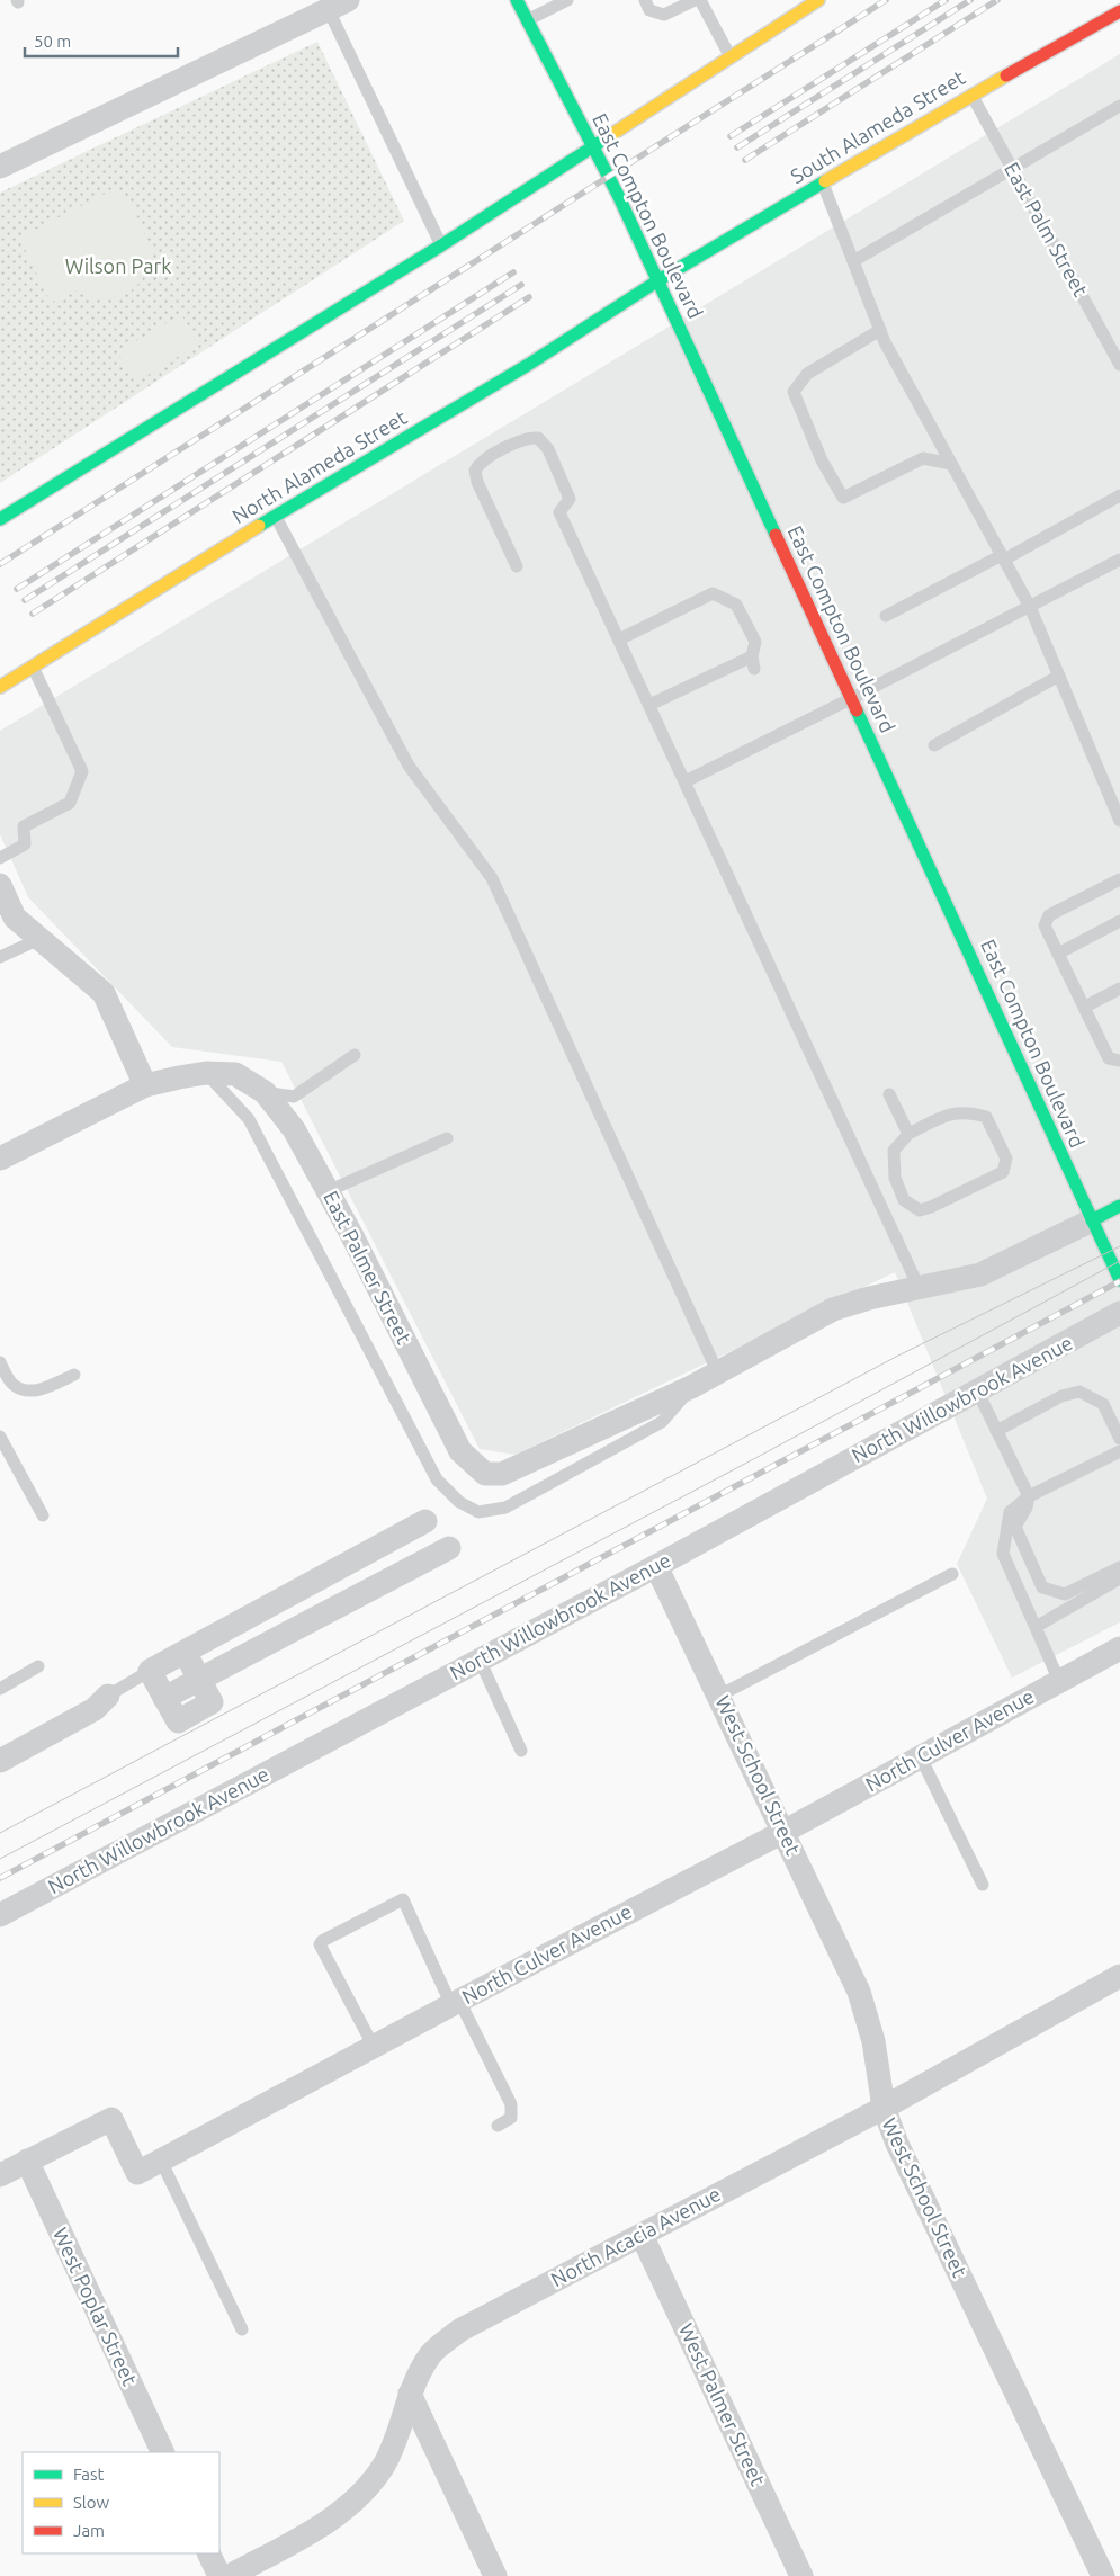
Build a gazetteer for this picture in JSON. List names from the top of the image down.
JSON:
{
  "streets": {
    "main road": ["South Alameda Street", "East Compton Boulevard", "North Alameda Street"],
    "street": [
      "East Palmer Street",
      "North Willowbrook Avenue",
      "North Culver Avenue",
      "West School Street",
      "North Acacia Avenue",
      "West Poplar Street",
      "West Palmer Street"
    ],
    "lane": ["East Palm Street"]
  },
  "crossings": [
    ["South Alameda Street", "East Compton Boulevard"],
    ["South Alameda Street", "East Palm Street"],
    ["South Alameda Street", "North Alameda Street"],
    ["East Compton Boulevard", "North Alameda Street"],
    ["North Willowbrook Avenue", "West School Street"],
    ["North Culver Avenue", "West School Street"],
    ["North Culver Avenue", "West Poplar Street"],
    ["West School Street", "North Acacia Avenue"],
    ["North Acacia Avenue", "West Palmer Street"]
  ],
  "parks": ["Wilson Park"],
  "legend": ["Fast", "Slow", "Jam"],
  "scale_bar": "50 m"
}
